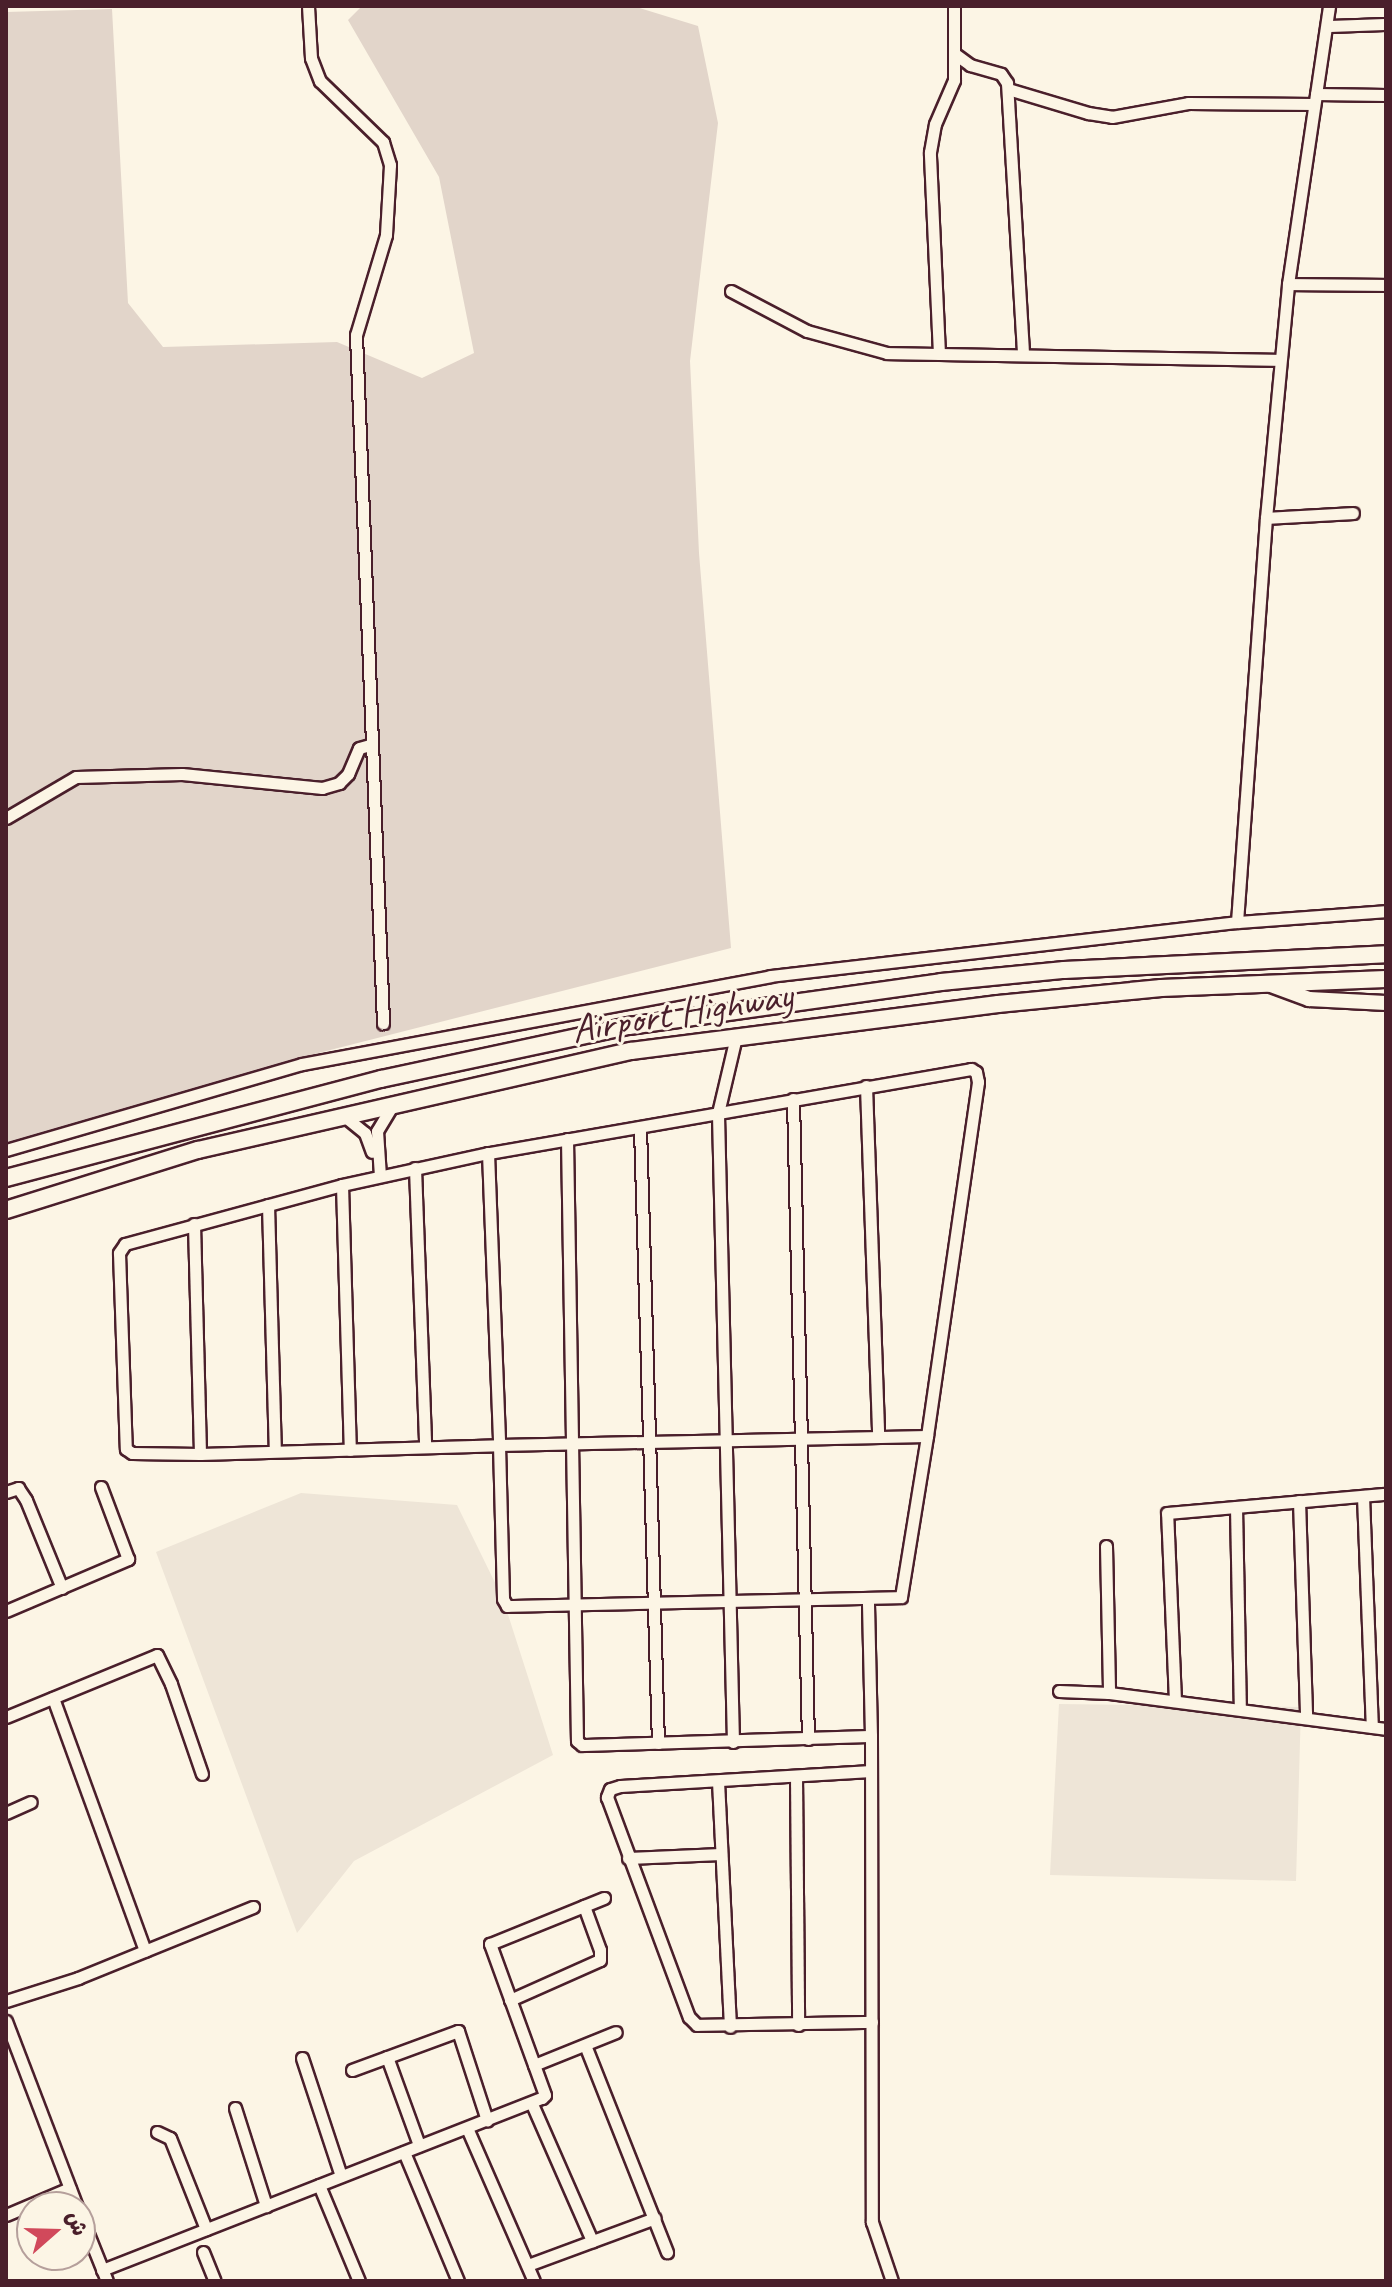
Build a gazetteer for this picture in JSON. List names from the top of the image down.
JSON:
{
  "streets": {
    "highway": ["Airport Highway"]
  },
  "north": "right"
}
